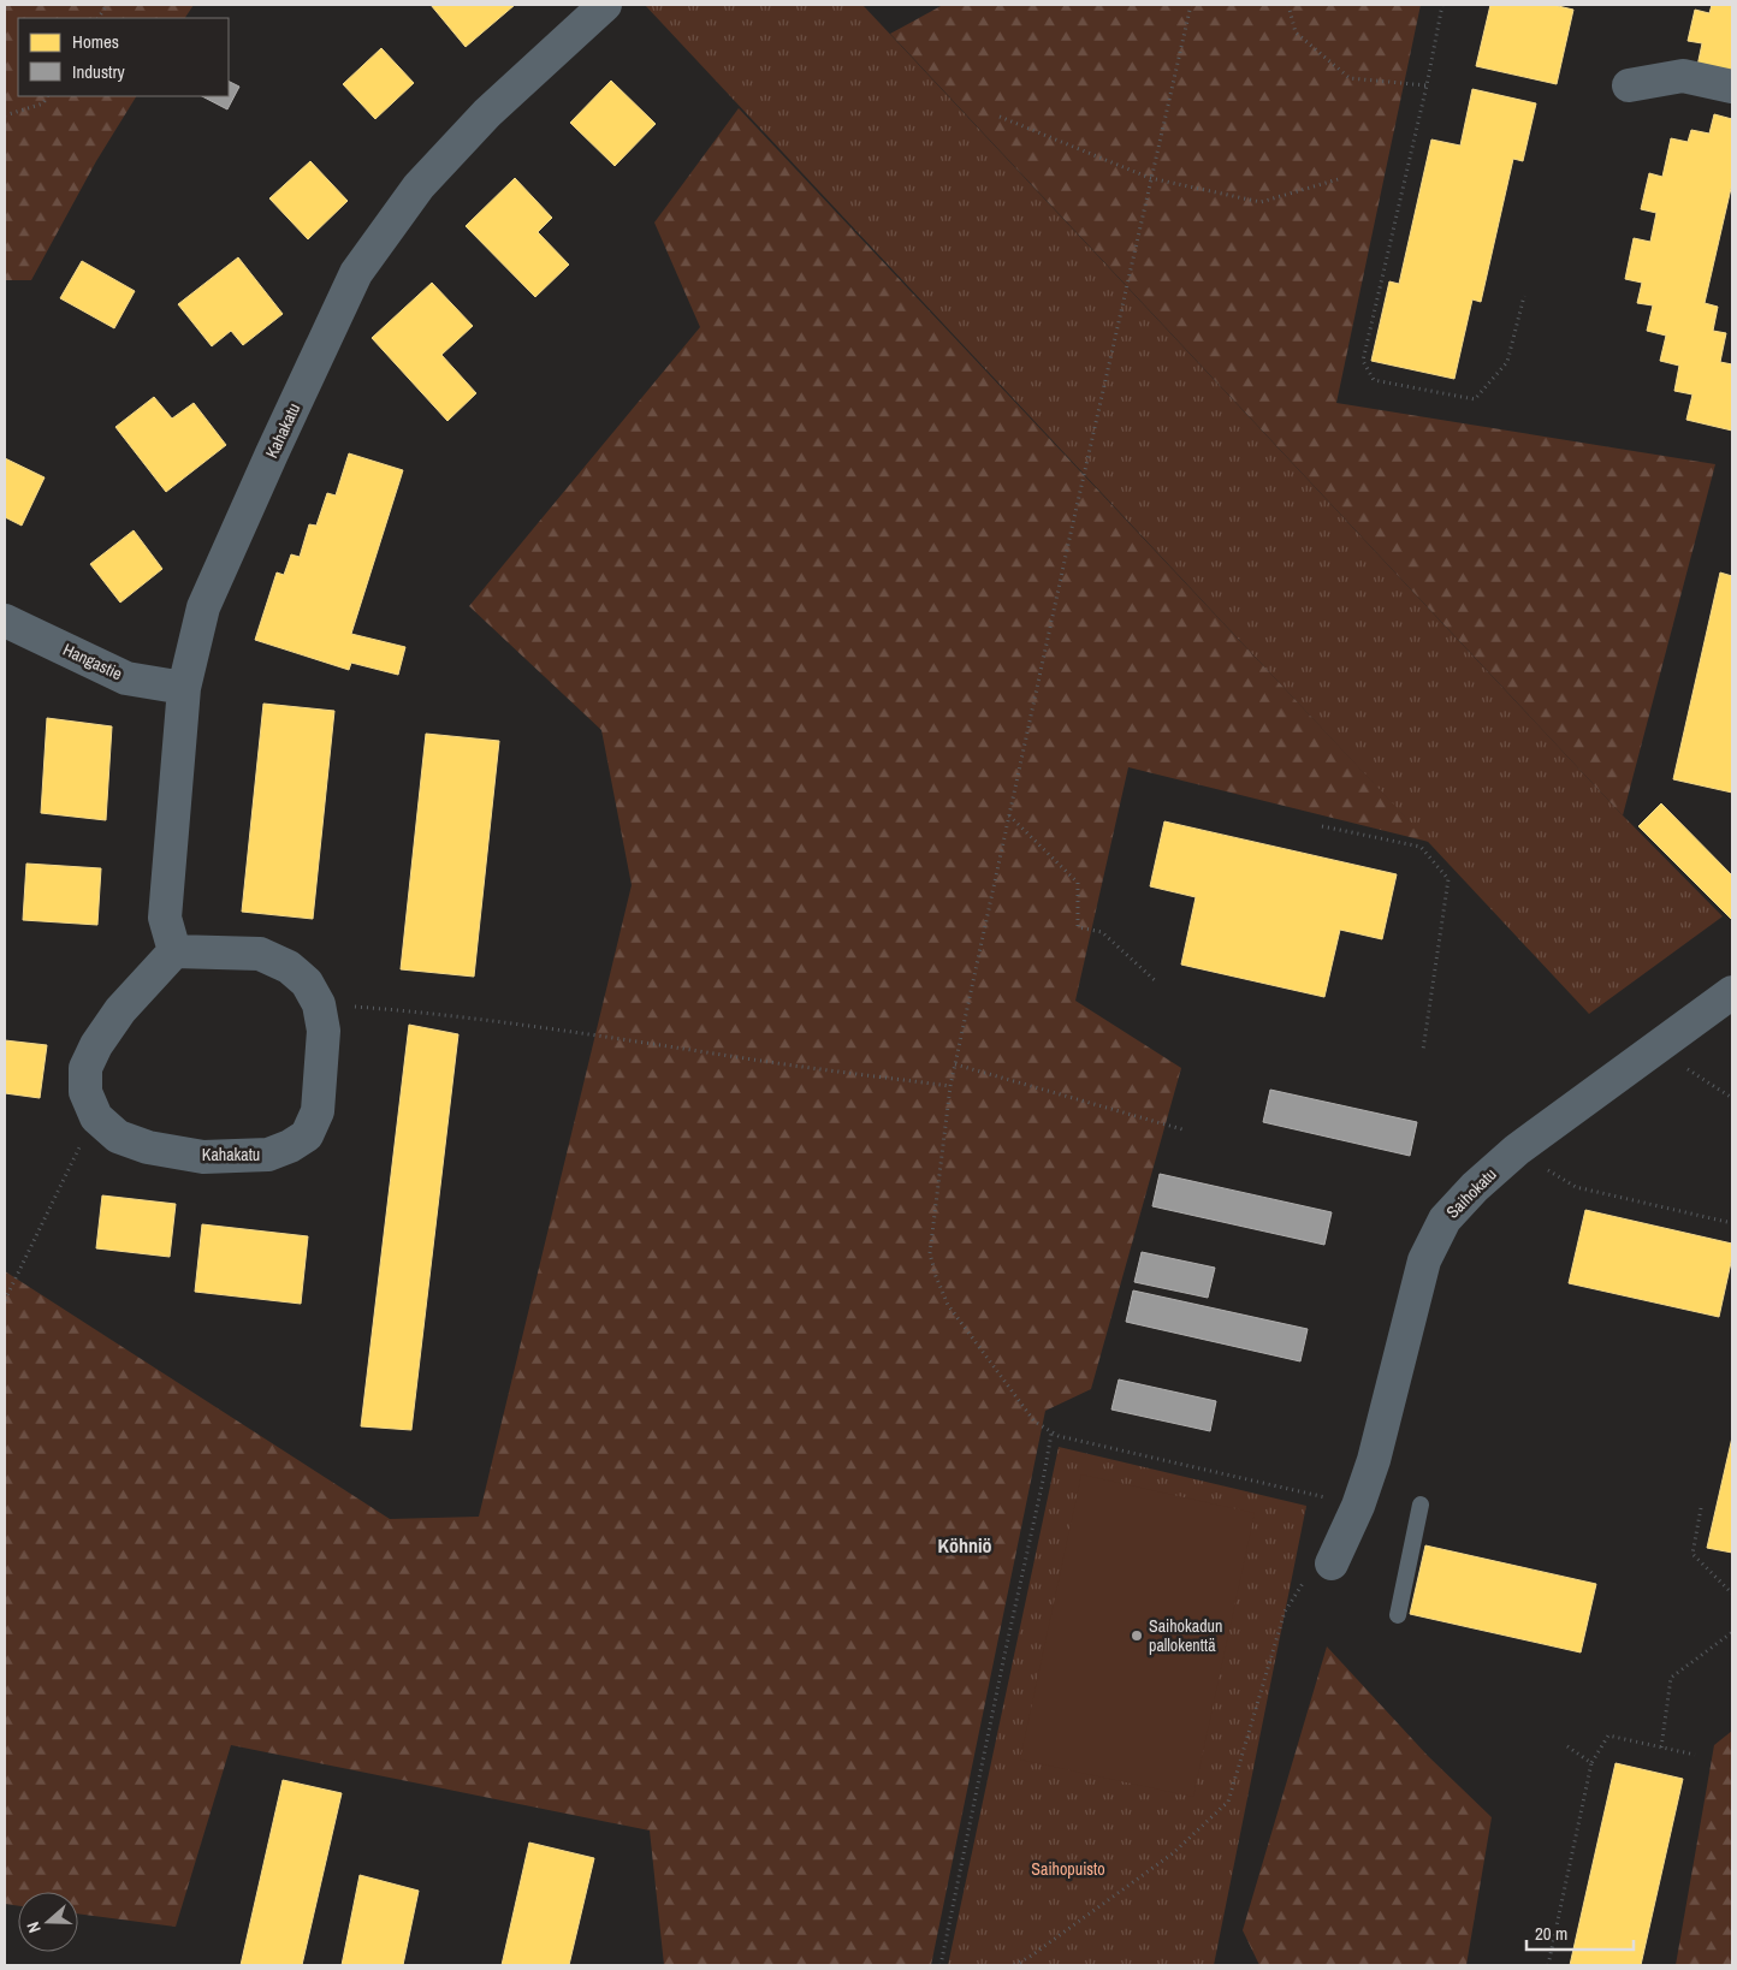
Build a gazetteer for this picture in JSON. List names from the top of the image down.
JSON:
{
  "streets": {
    "street": ["Kahakatu", "Hangastie", "Saihokatu"]
  },
  "crossings": [
    ["Kahakatu", "Hangastie"]
  ],
  "districts": ["Köhniö"],
  "parks": ["Saihopuisto"],
  "places": ["Saihokadun pallokenttä"],
  "legend": ["Homes", "Industry"],
  "scale_bar": "20 m",
  "north": "left"
}
